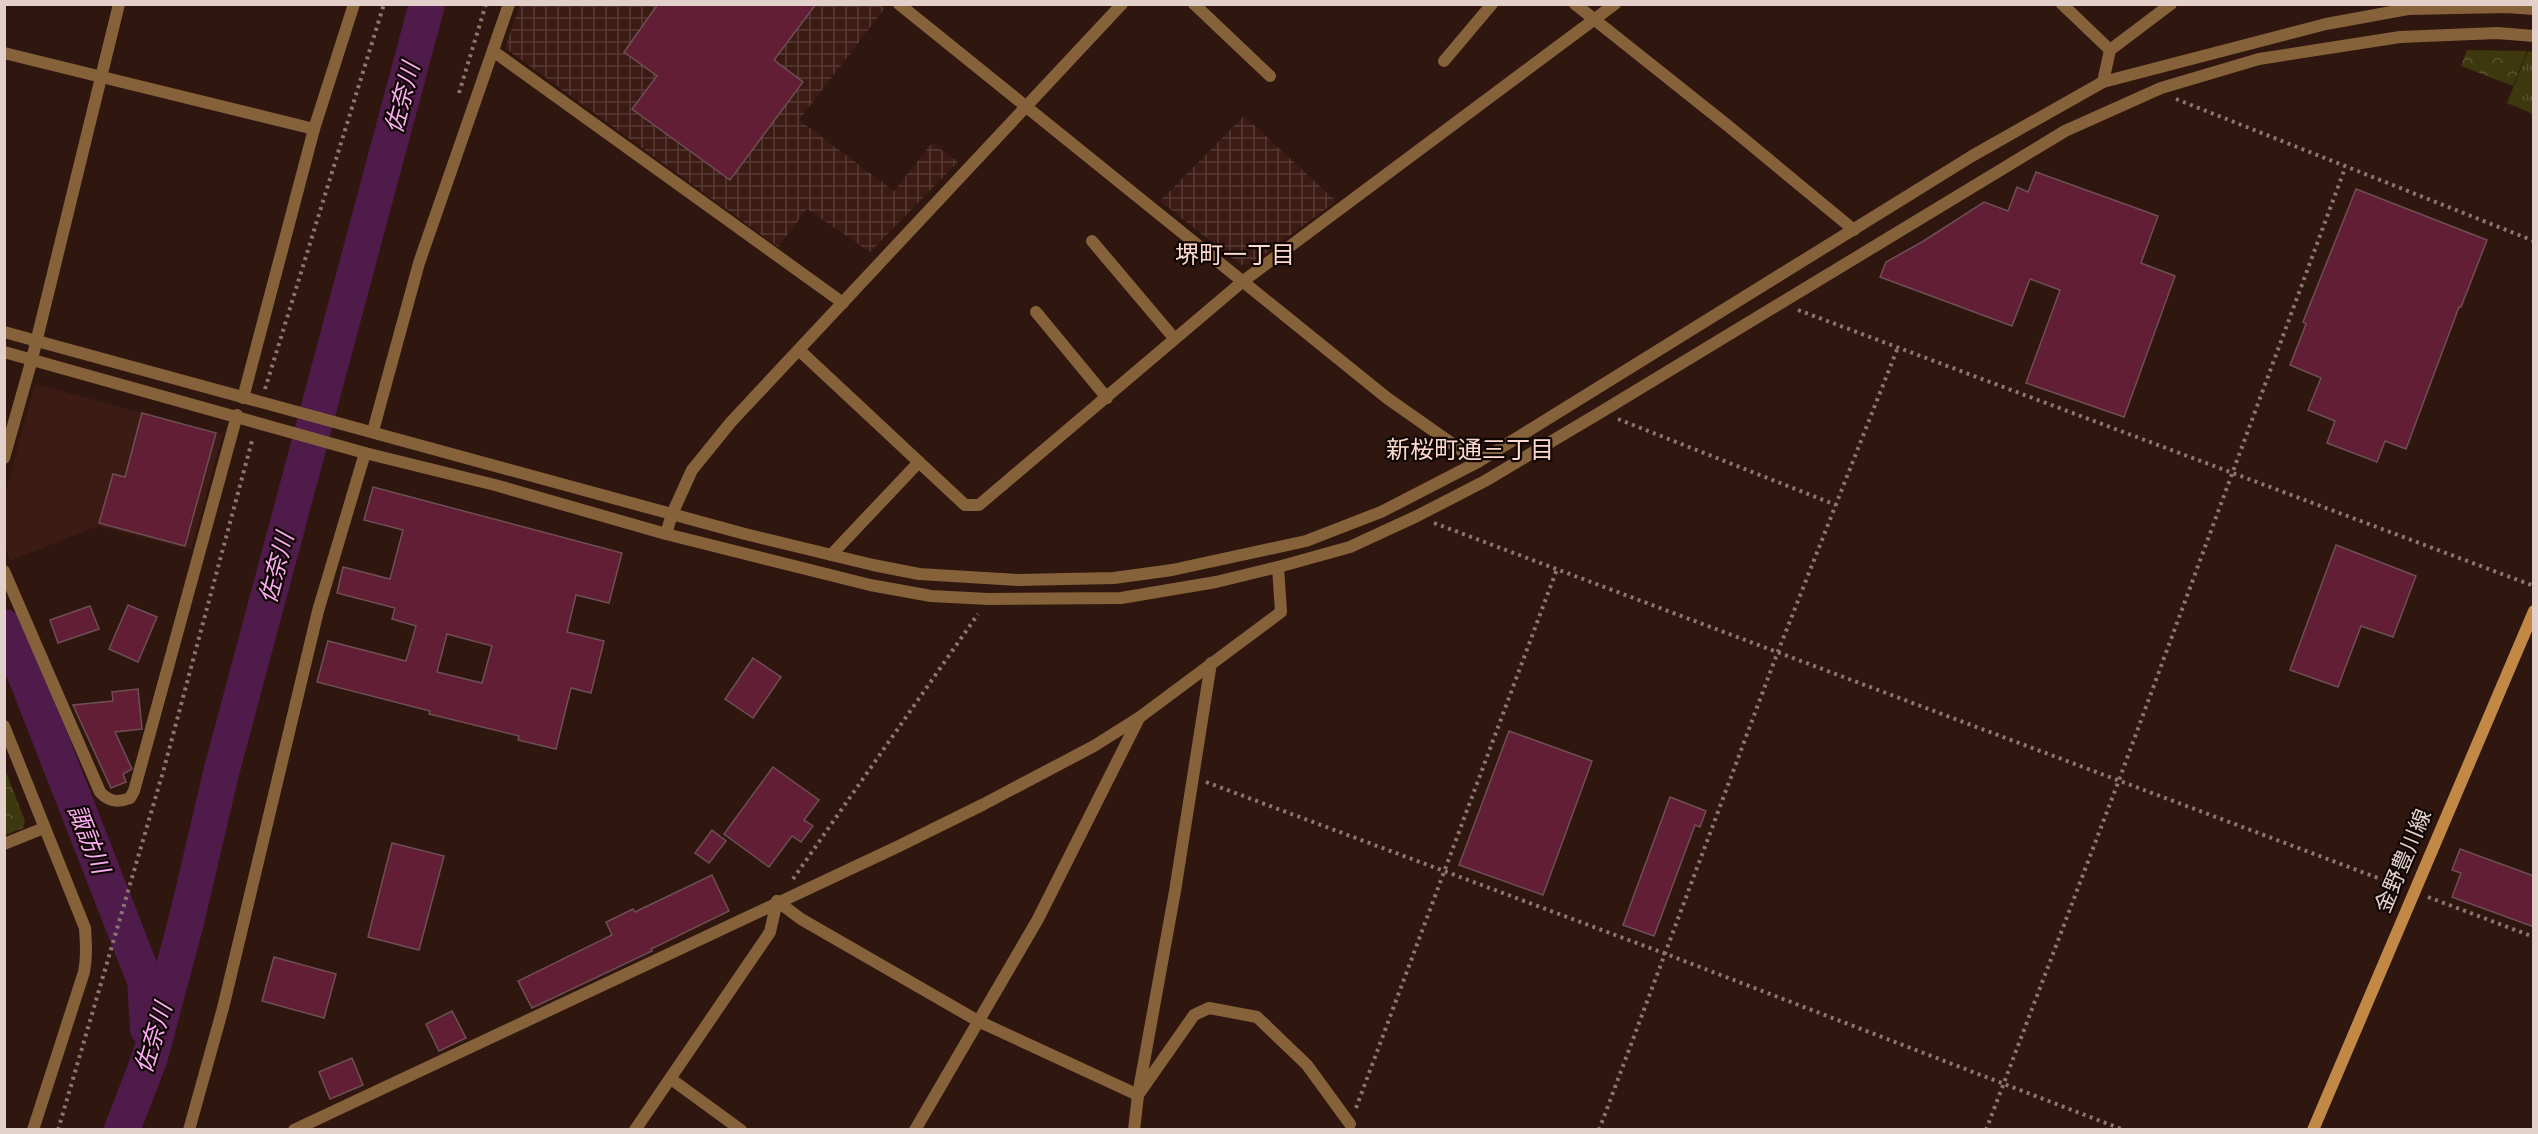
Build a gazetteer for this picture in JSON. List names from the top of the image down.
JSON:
{
  "streets": {
    "main road": ["金野豊川線"]
  },
  "districts": ["堺町一丁目", "新桜町通三丁目"],
  "water": ["佐奈川", "諏訪川"]
}
